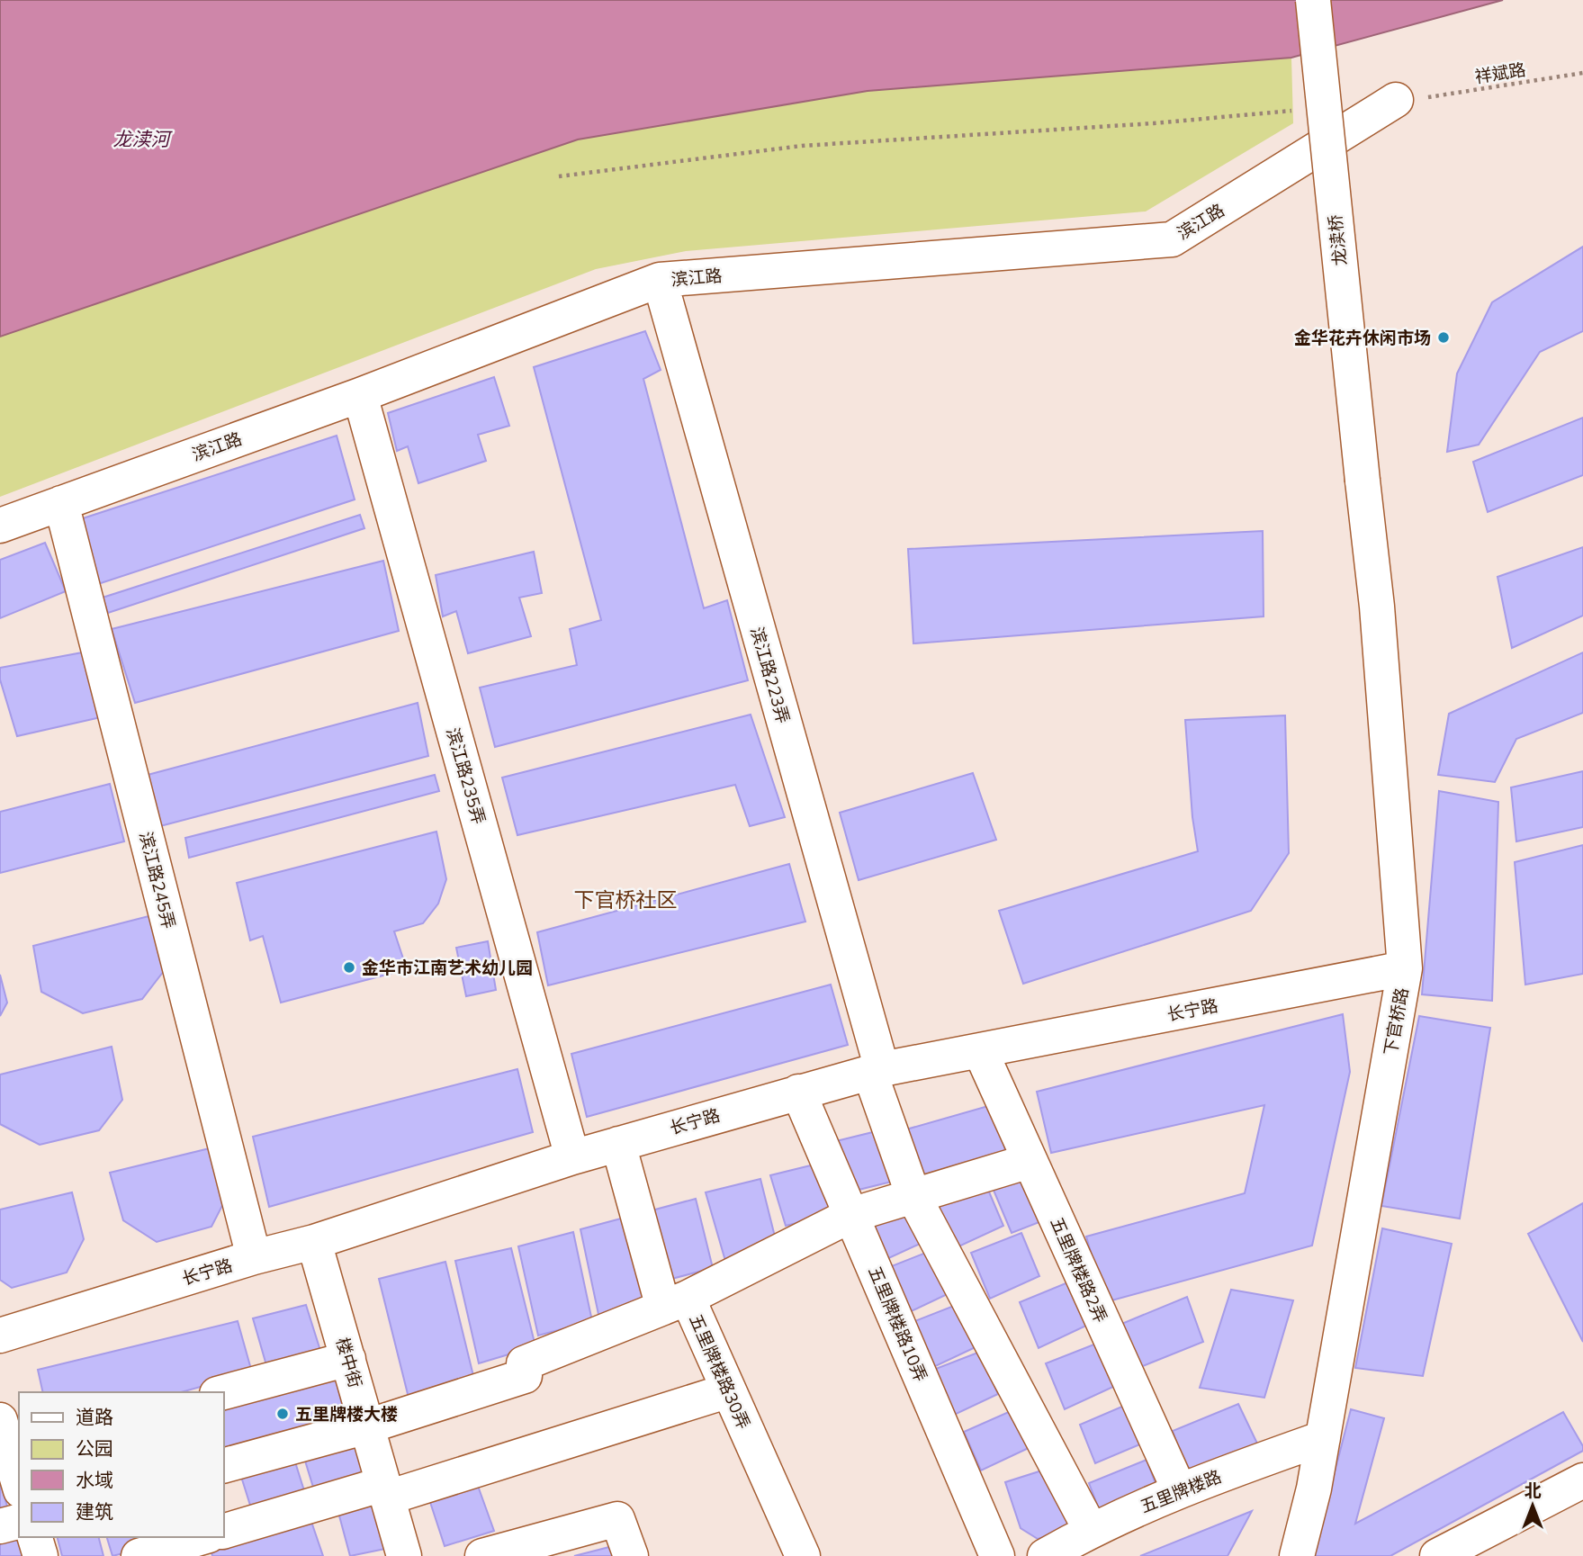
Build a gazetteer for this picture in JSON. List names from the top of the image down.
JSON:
{
  "streets": {
    "street": [
      "滨江路",
      "龙渎桥",
      "滨江路223弄",
      "滨江路235弄",
      "滨江路245弄",
      "长宁路",
      "下官桥路",
      "五里牌楼路2弄",
      "五里牌楼路10弄",
      "楼中街",
      "五里牌楼路30弄",
      "五里牌楼路"
    ],
    "path": ["祥斌路"]
  },
  "crossings": [
    ["祥斌路", "滨江路"],
    ["滨江路", "滨江路223弄"],
    ["滨江路", "滨江路235弄"],
    ["滨江路", "滨江路245弄"],
    ["龙渎桥", "下官桥路"],
    ["滨江路223弄", "长宁路"],
    ["滨江路223弄", "五里牌楼路"],
    ["滨江路235弄", "长宁路"],
    ["滨江路245弄", "长宁路"],
    ["长宁路", "下官桥路"],
    ["长宁路", "五里牌楼路2弄"],
    ["长宁路", "五里牌楼路10弄"],
    ["长宁路", "楼中街"],
    ["长宁路", "五里牌楼路30弄"],
    ["下官桥路", "五里牌楼路"],
    ["五里牌楼路2弄", "五里牌楼路"]
  ],
  "districts": ["下官桥社区"],
  "water": ["龙渎河"],
  "places": ["金华花卉休闲市场", "金华市江南艺术幼儿园", "五里牌楼大楼"],
  "legend": [
    "道路",
    "公园",
    "水域",
    "建筑"
  ],
  "north": "top"
}
